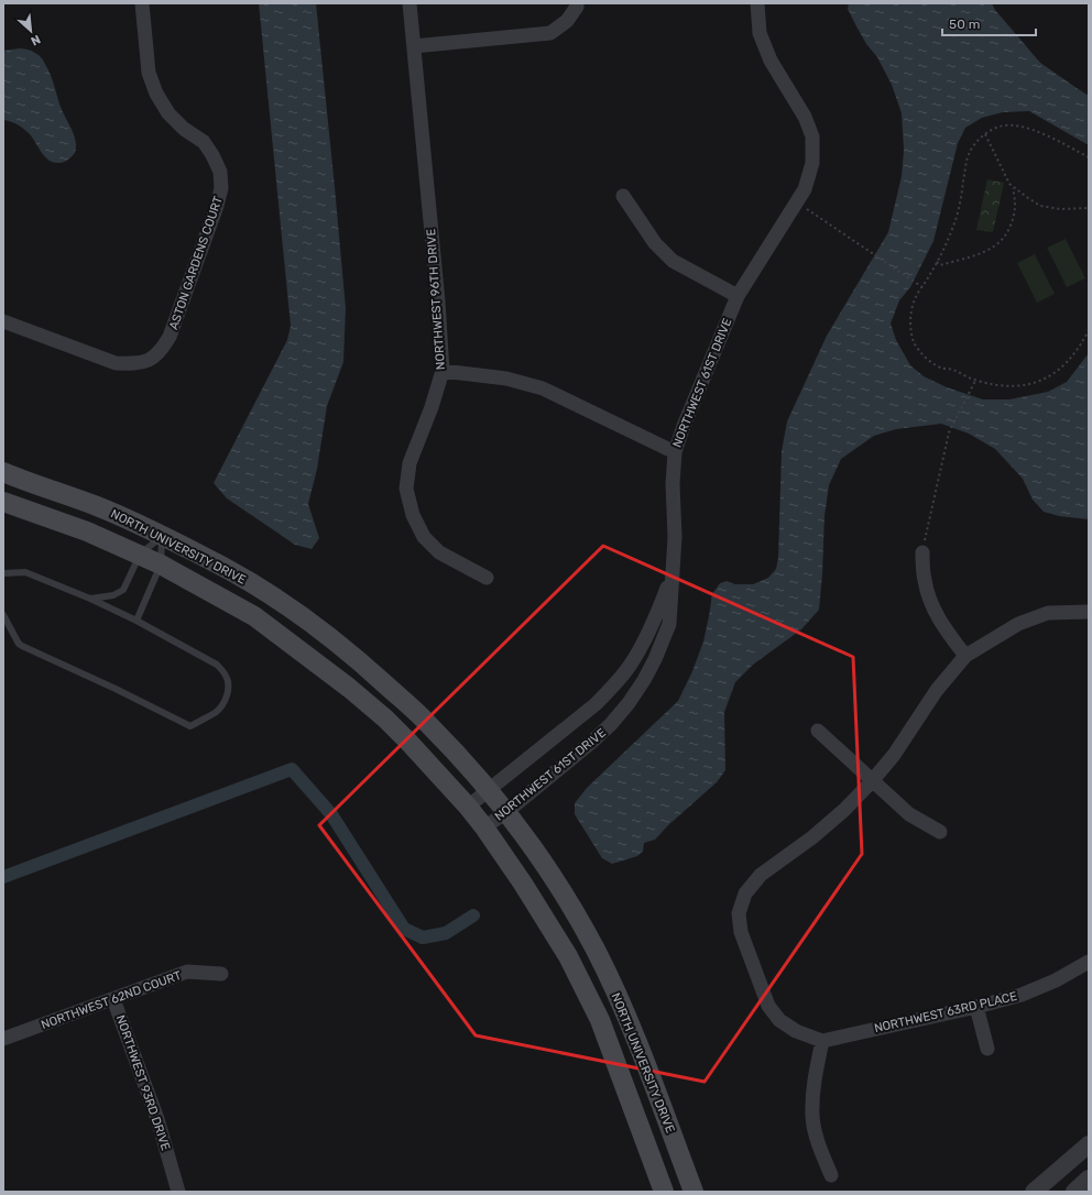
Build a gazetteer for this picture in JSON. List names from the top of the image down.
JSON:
{
  "streets": {
    "main road": ["NORTH UNIVERSITY DRIVE"],
    "street": [
      "ASTON GARDENS COURT",
      "NORTHWEST 96TH DRIVE",
      "NORTHWEST 61ST DRIVE",
      "NORTHWEST 62ND COURT",
      "NORTHWEST 63RD PLACE",
      "NORTHWEST 93RD DRIVE"
    ]
  },
  "crossings": [
    ["NORTHWEST 61ST DRIVE", "NORTH UNIVERSITY DRIVE"],
    ["NORTHWEST 62ND COURT", "NORTHWEST 93RD DRIVE"]
  ],
  "scale_bar": "50 m",
  "north": "bottom right"
}
